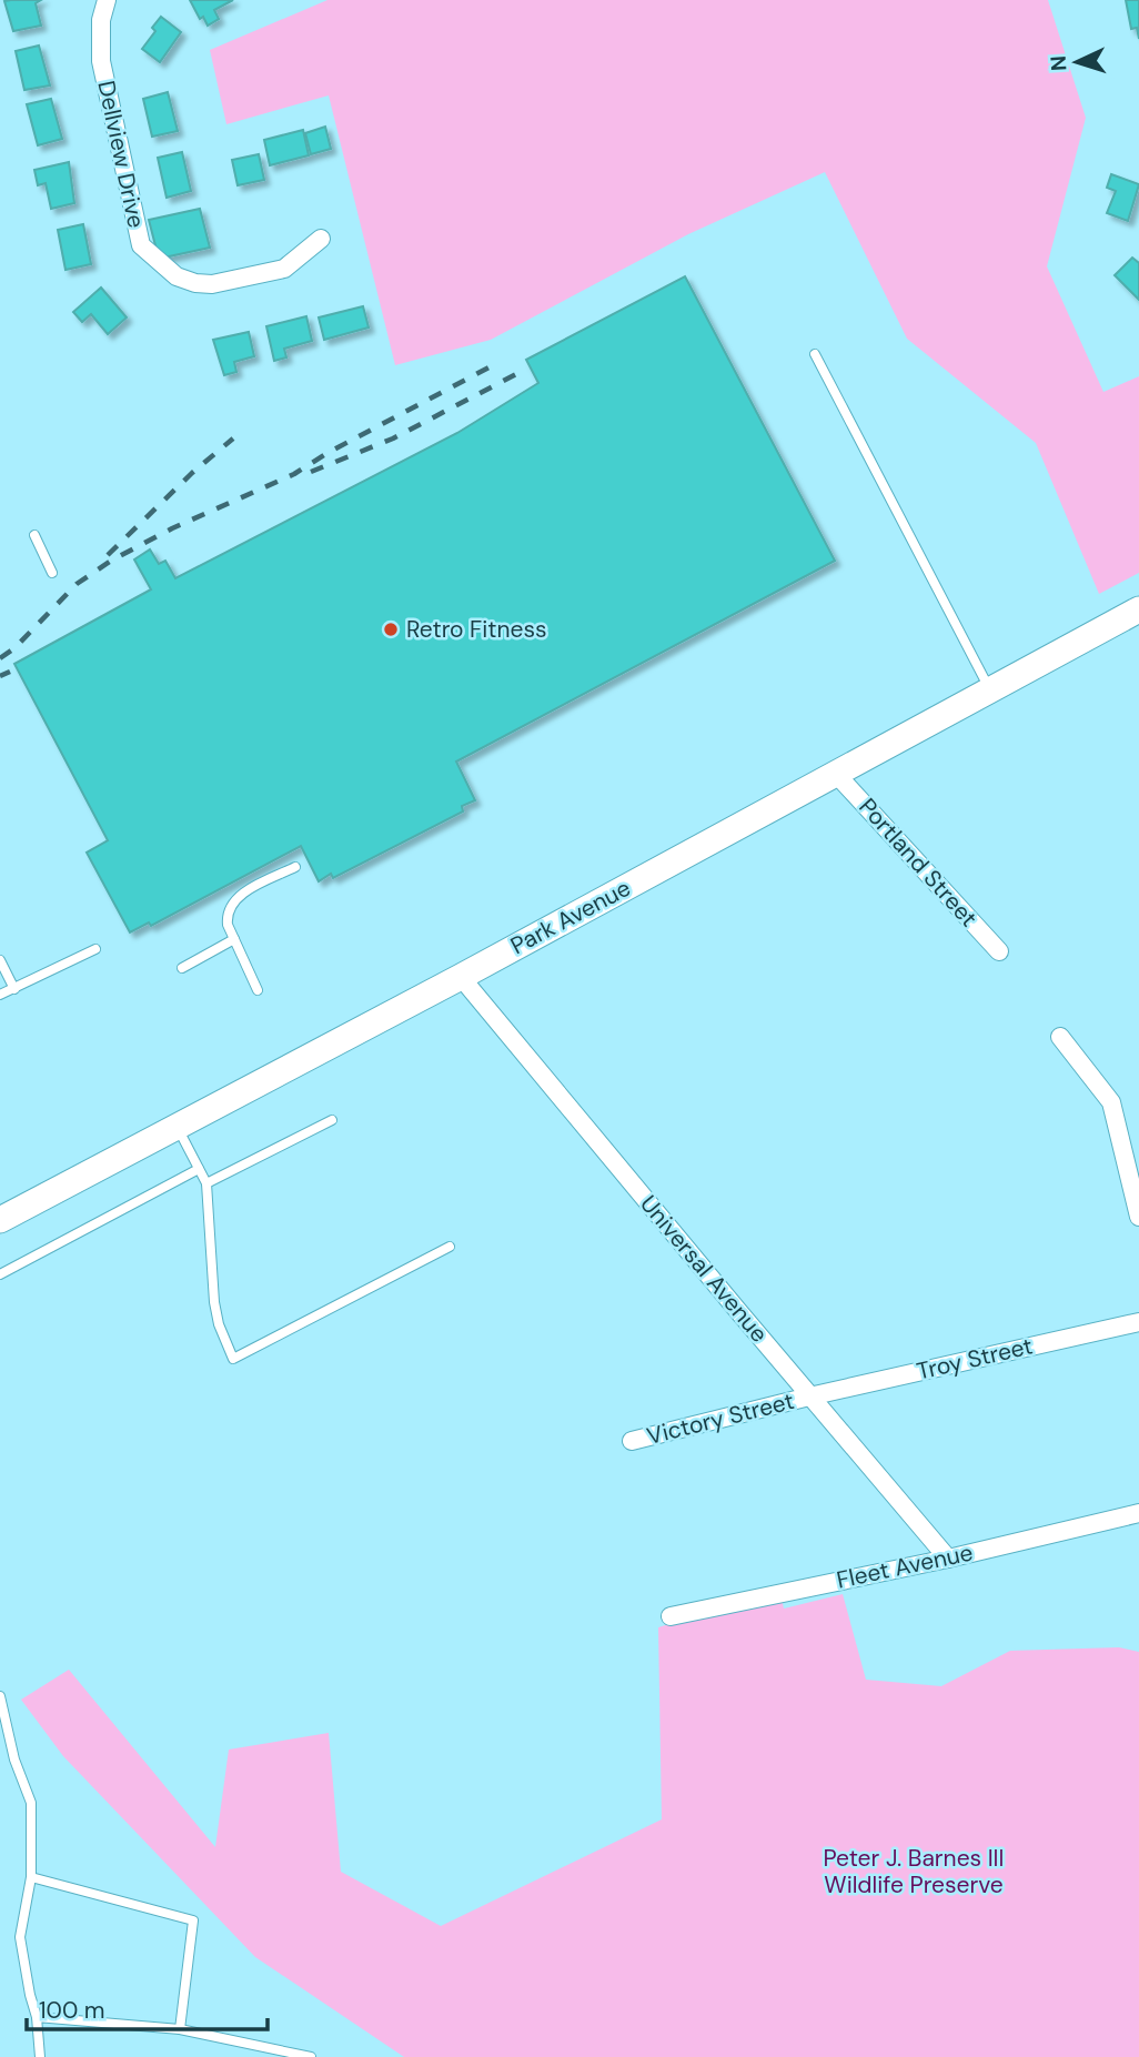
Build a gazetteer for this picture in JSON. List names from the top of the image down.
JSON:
{
  "streets": {
    "street": [
      "Dellview Drive",
      "Portland Street",
      "Park Avenue",
      "Universal Avenue",
      "Troy Street",
      "Victory Street",
      "Fleet Avenue"
    ]
  },
  "crossings": [
    ["Portland Street", "Park Avenue"],
    ["Park Avenue", "Universal Avenue"],
    ["Universal Avenue", "Troy Street"],
    ["Universal Avenue", "Victory Street"],
    ["Universal Avenue", "Fleet Avenue"],
    ["Troy Street", "Victory Street"]
  ],
  "parks": ["Peter J. Barnes III Wildlife Preserve"],
  "places": ["Retro Fitness"],
  "scale_bar": "100 m",
  "north": "left"
}
